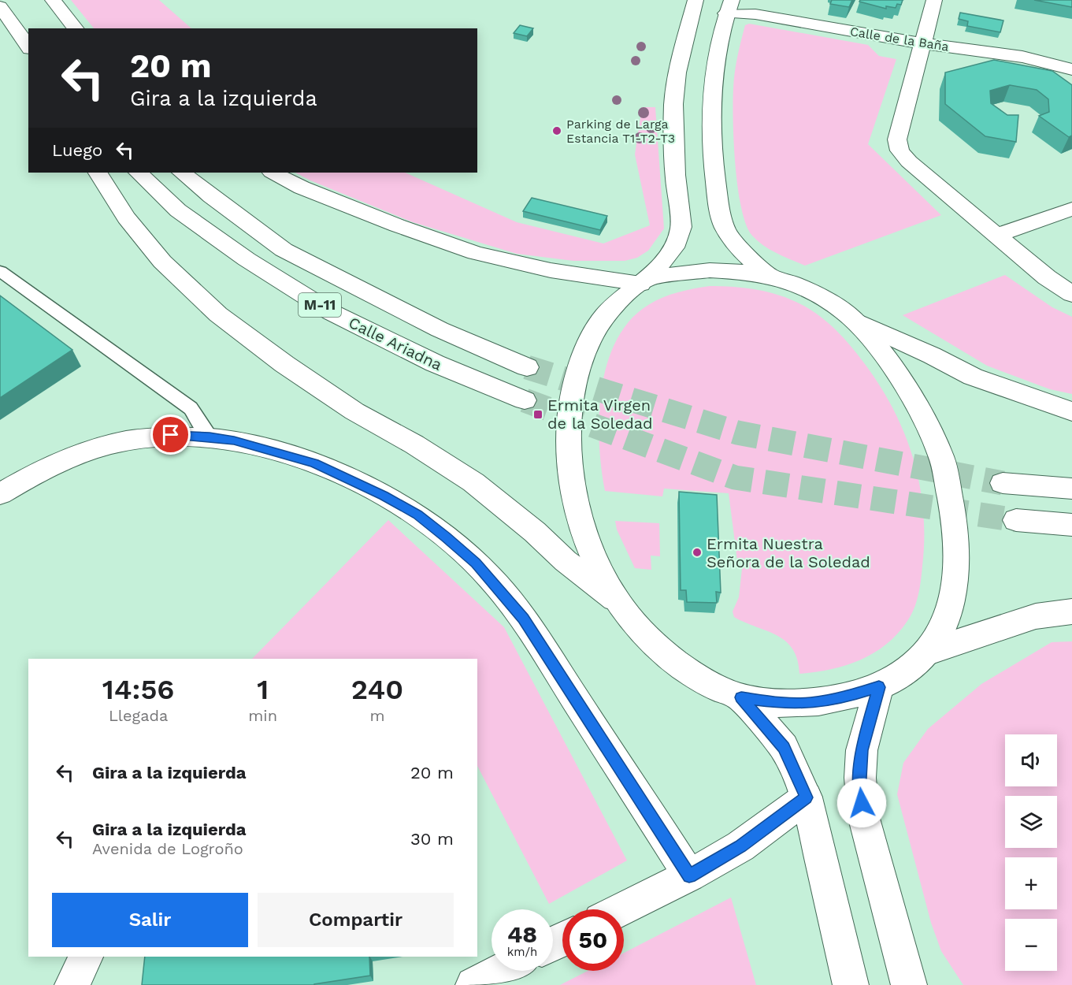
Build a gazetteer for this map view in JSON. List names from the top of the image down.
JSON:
{
  "streets": {
    "main road": ["Calle de la Baña", "M-11", "Calle Ariadna"]
  },
  "places": {
    "other": ["Parking de Larga Estancia T1-T2-T3", "Ermita Nuestra Señora de la Soledad"],
    "transit": ["Ermita Virgen de la Soledad"]
  },
  "page": {
    "turn": ["20 m", "Gira a la izquierda"],
    "then": "Luego",
    "eta": [
      "14:56",
      "Llegada",
      "1",
      "min",
      "240",
      "m"
    ],
    "map_buttons": ["+", "−"],
    "list": [
      {
        "name": "Gira a la izquierda",
        "value": "20 m"
      },
      {
        "name": "Gira a la izquierda",
        "note": "Avenida de Logroño",
        "value": "30 m"
      }
    ],
    "buttons": ["Salir", "Compartir"],
    "speed": "48 km/h",
    "limit": "50"
  }
}
